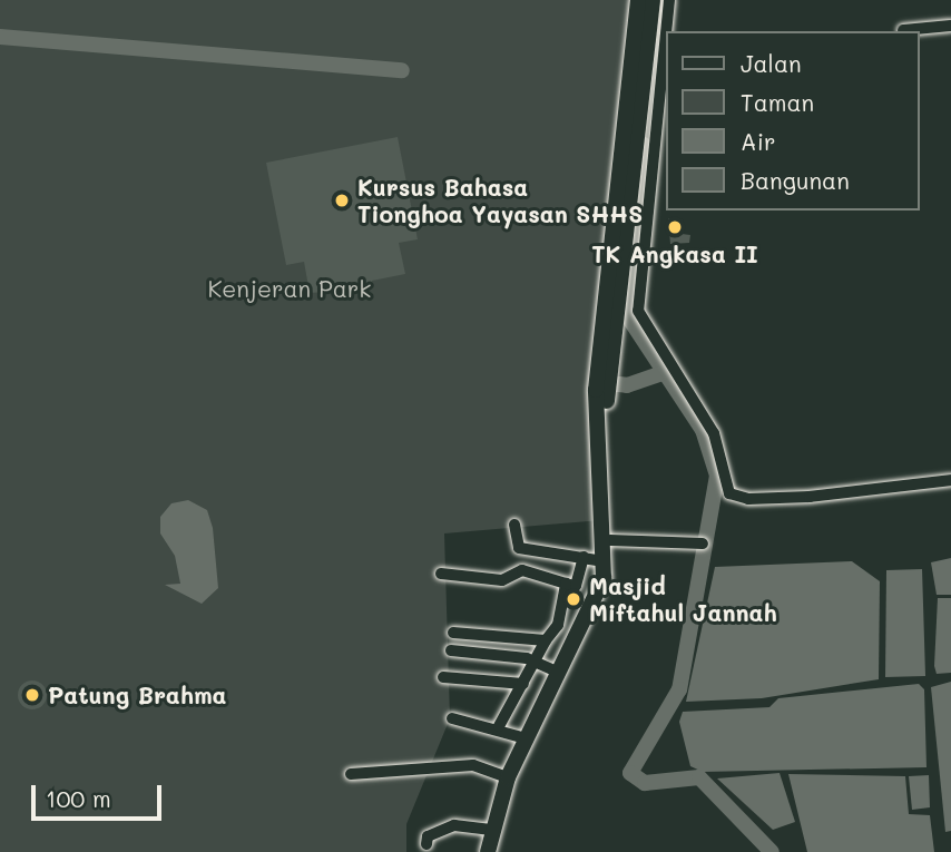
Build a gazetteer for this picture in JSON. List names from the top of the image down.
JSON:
{
  "parks": ["Kenjeran Park"],
  "places": [
    "Kursus Bahasa Tionghoa Yayasan SHHS",
    "TK Angkasa II",
    "Masjid Miftahul Jannah",
    "Patung Brahma"
  ],
  "legend": [
    "Jalan",
    "Taman",
    "Air",
    "Bangunan"
  ],
  "scale_bar": "100 m"
}
